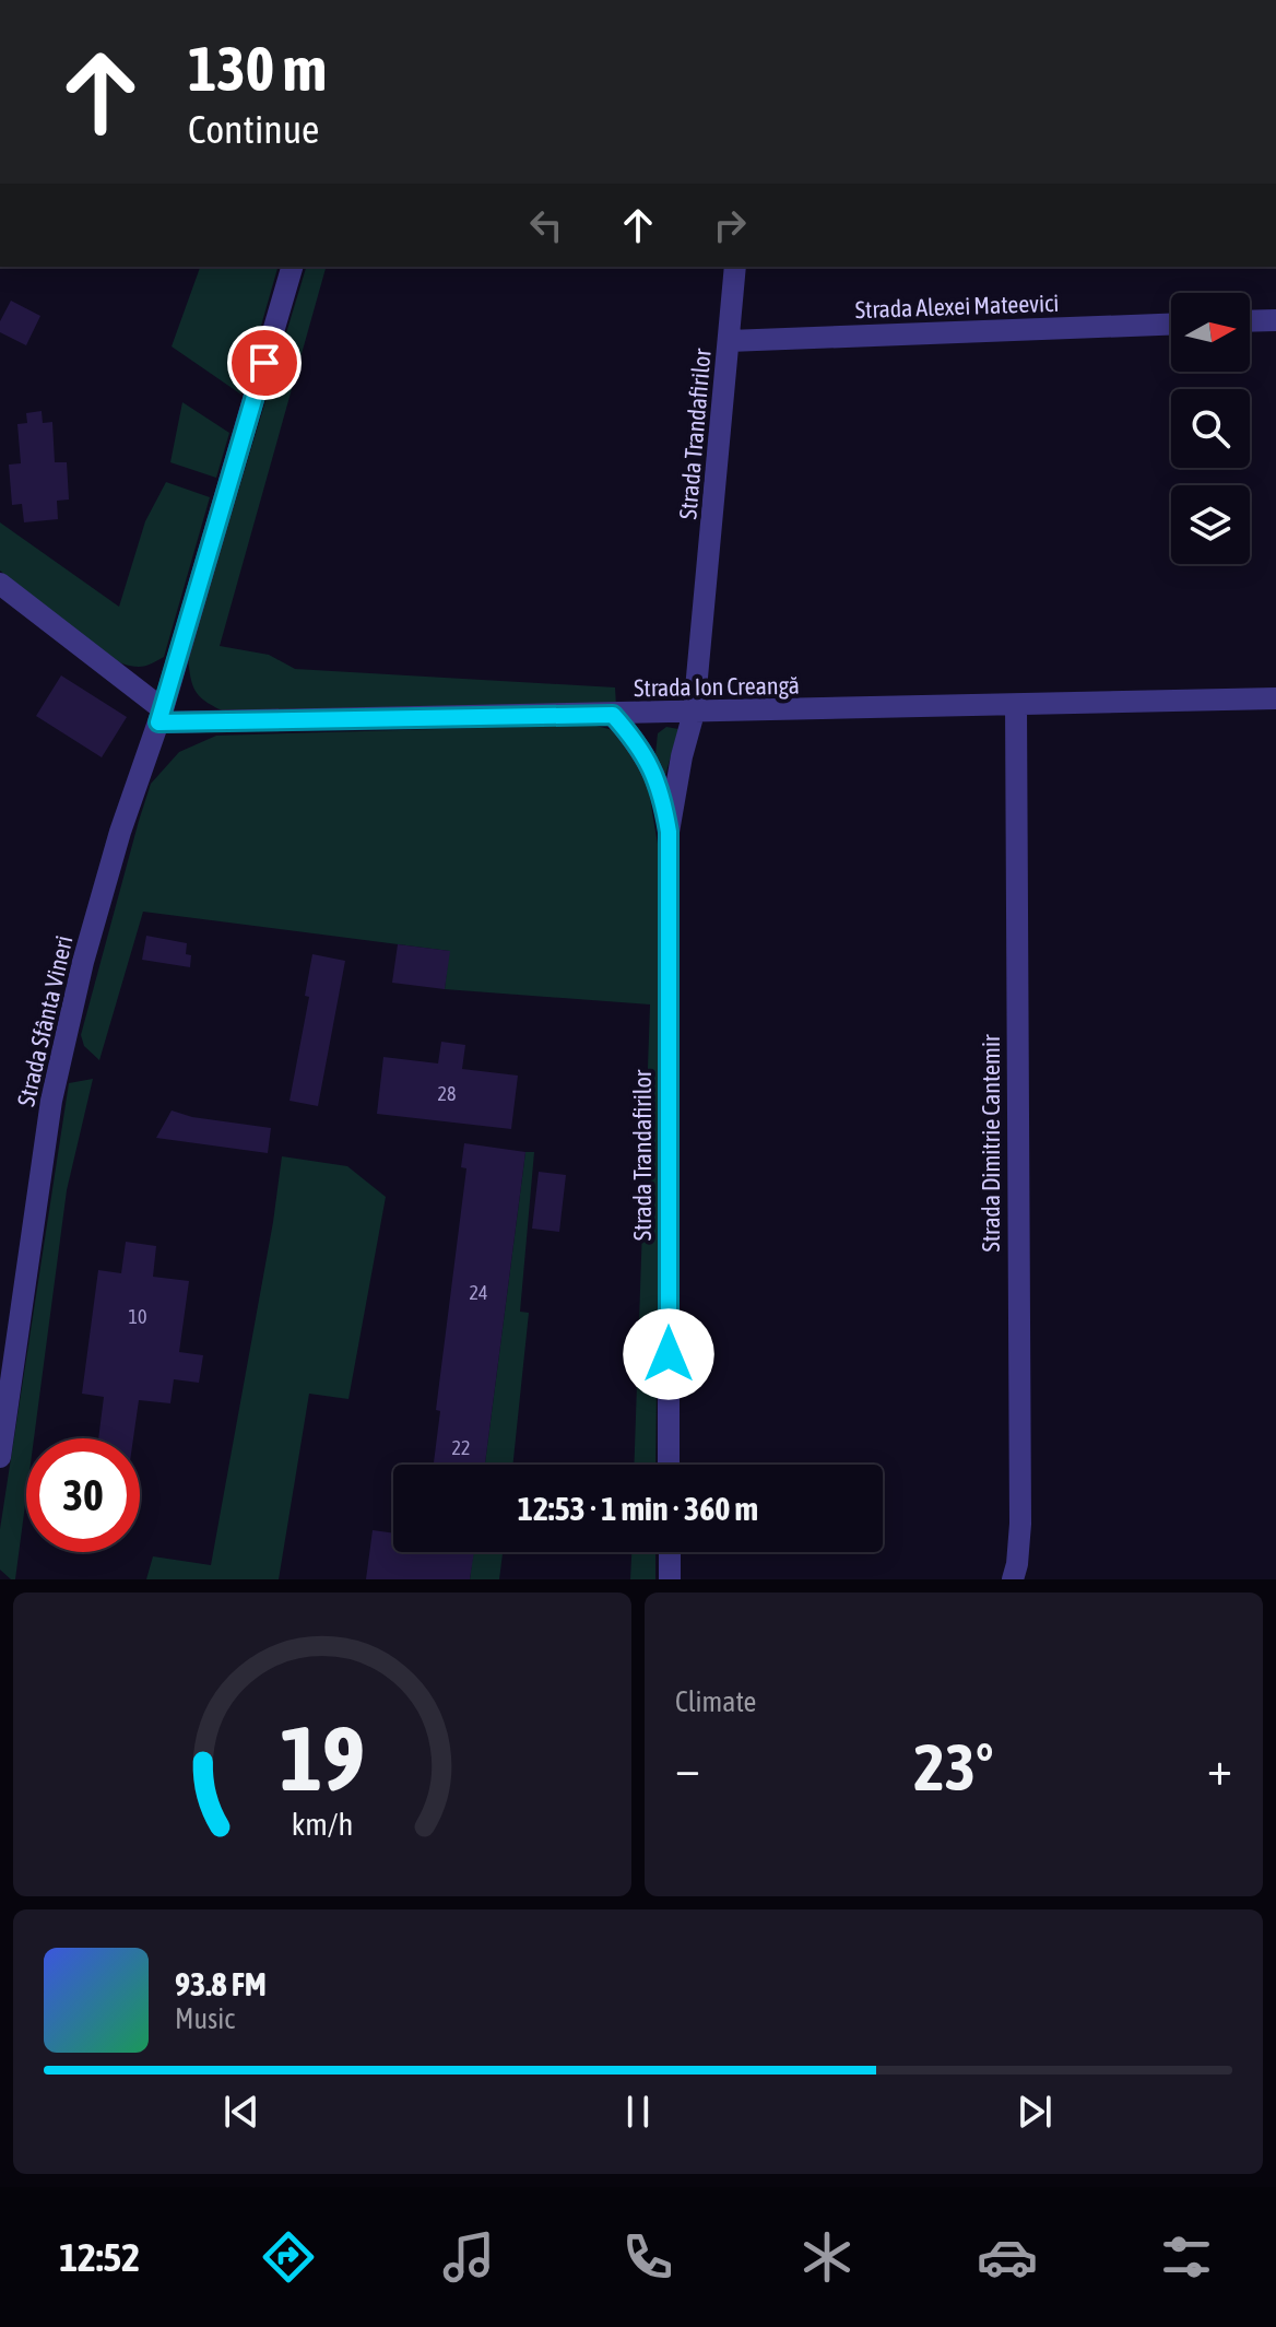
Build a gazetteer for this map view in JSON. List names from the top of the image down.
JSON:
{
  "streets": {
    "street": [
      "Strada Alexei Mateevici",
      "Strada Trandafirilor",
      "Strada Ion Creangă",
      "Strada Sfânta Vineri",
      "Strada Dimitrie Cantemir"
    ]
  },
  "crossings": [
    ["Strada Alexei Mateevici", "Strada Trandafirilor"],
    ["Strada Trandafirilor", "Strada Ion Creangă"],
    ["Strada Ion Creangă", "Strada Sfânta Vineri"],
    ["Strada Ion Creangă", "Strada Dimitrie Cantemir"]
  ],
  "house_numbers": [
    "28",
    "24",
    "10",
    "22"
  ],
  "north": "right",
  "page": {
    "turn": ["130 m", "Continue"],
    "limit": "30",
    "trip": "12:53 · 1 min · 360 m",
    "tile": "Climate",
    "heat": ["−", "23°", "+"],
    "song": ["93.8 FM", "Music"],
    "tabs": "12:52",
    "gauge": ["19", "km/h"]
  }
}
